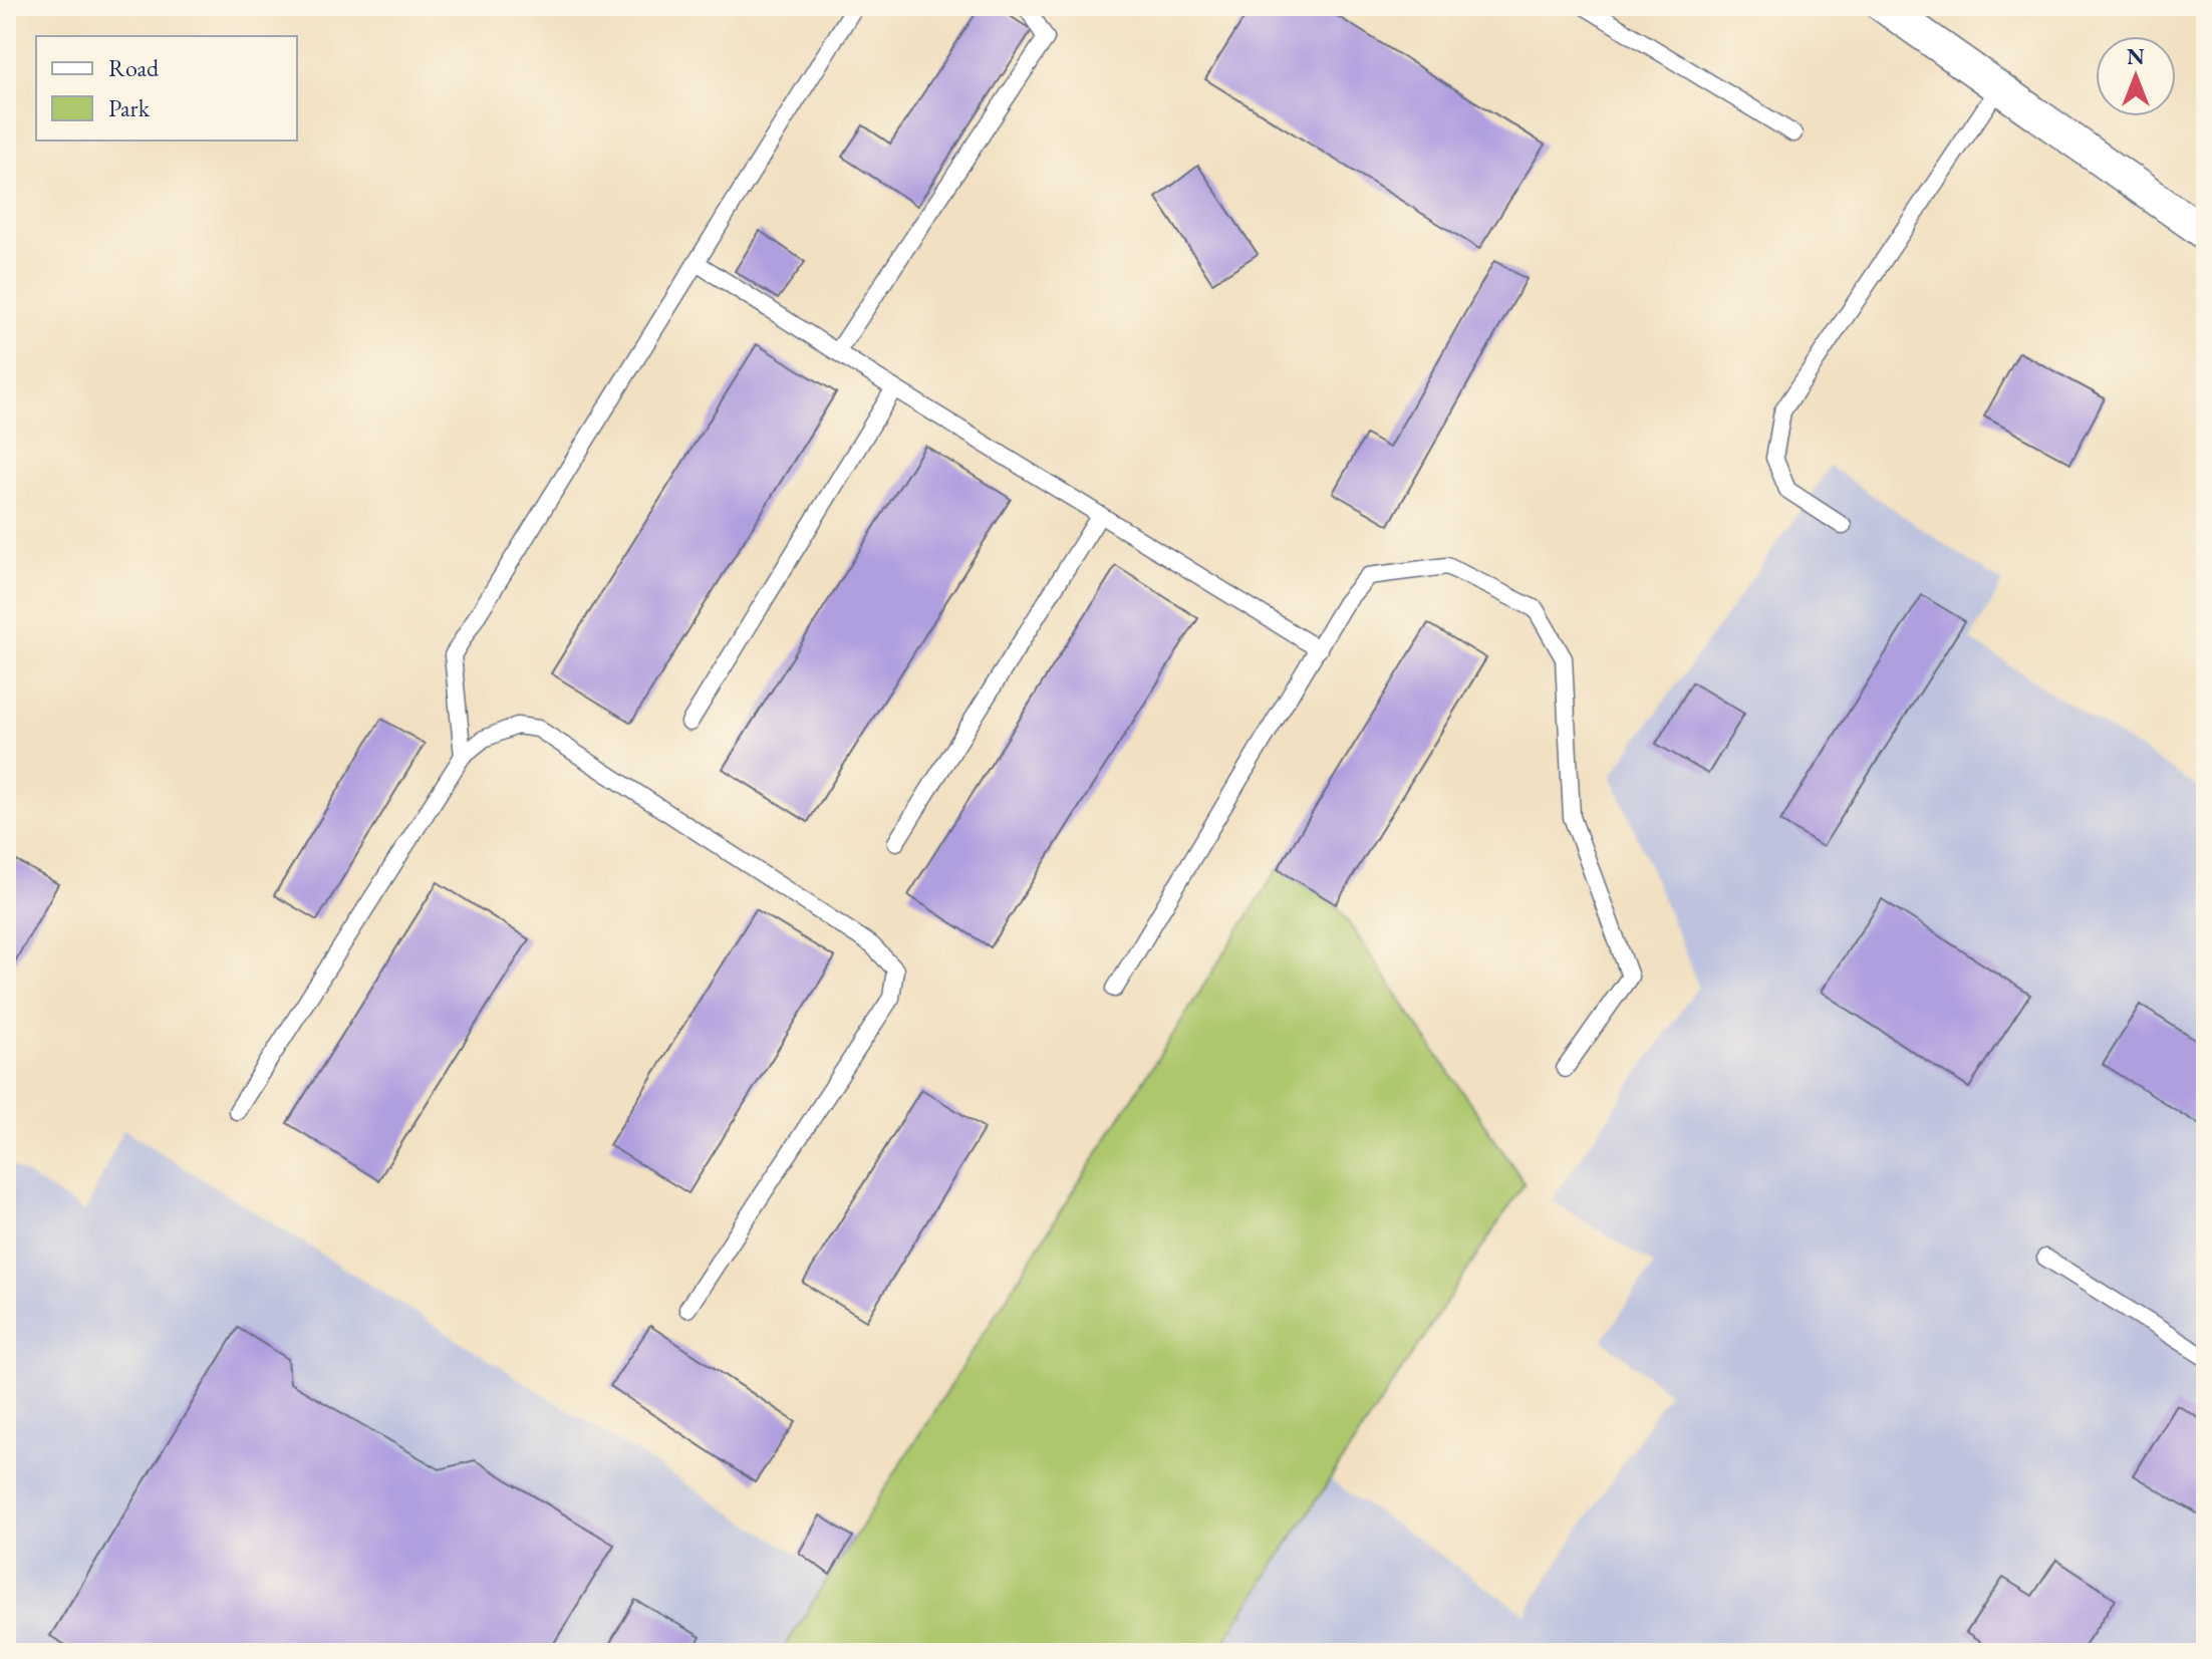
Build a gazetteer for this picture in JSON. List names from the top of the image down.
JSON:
{
  "legend": ["Road", "Park"],
  "north": "top"
}
